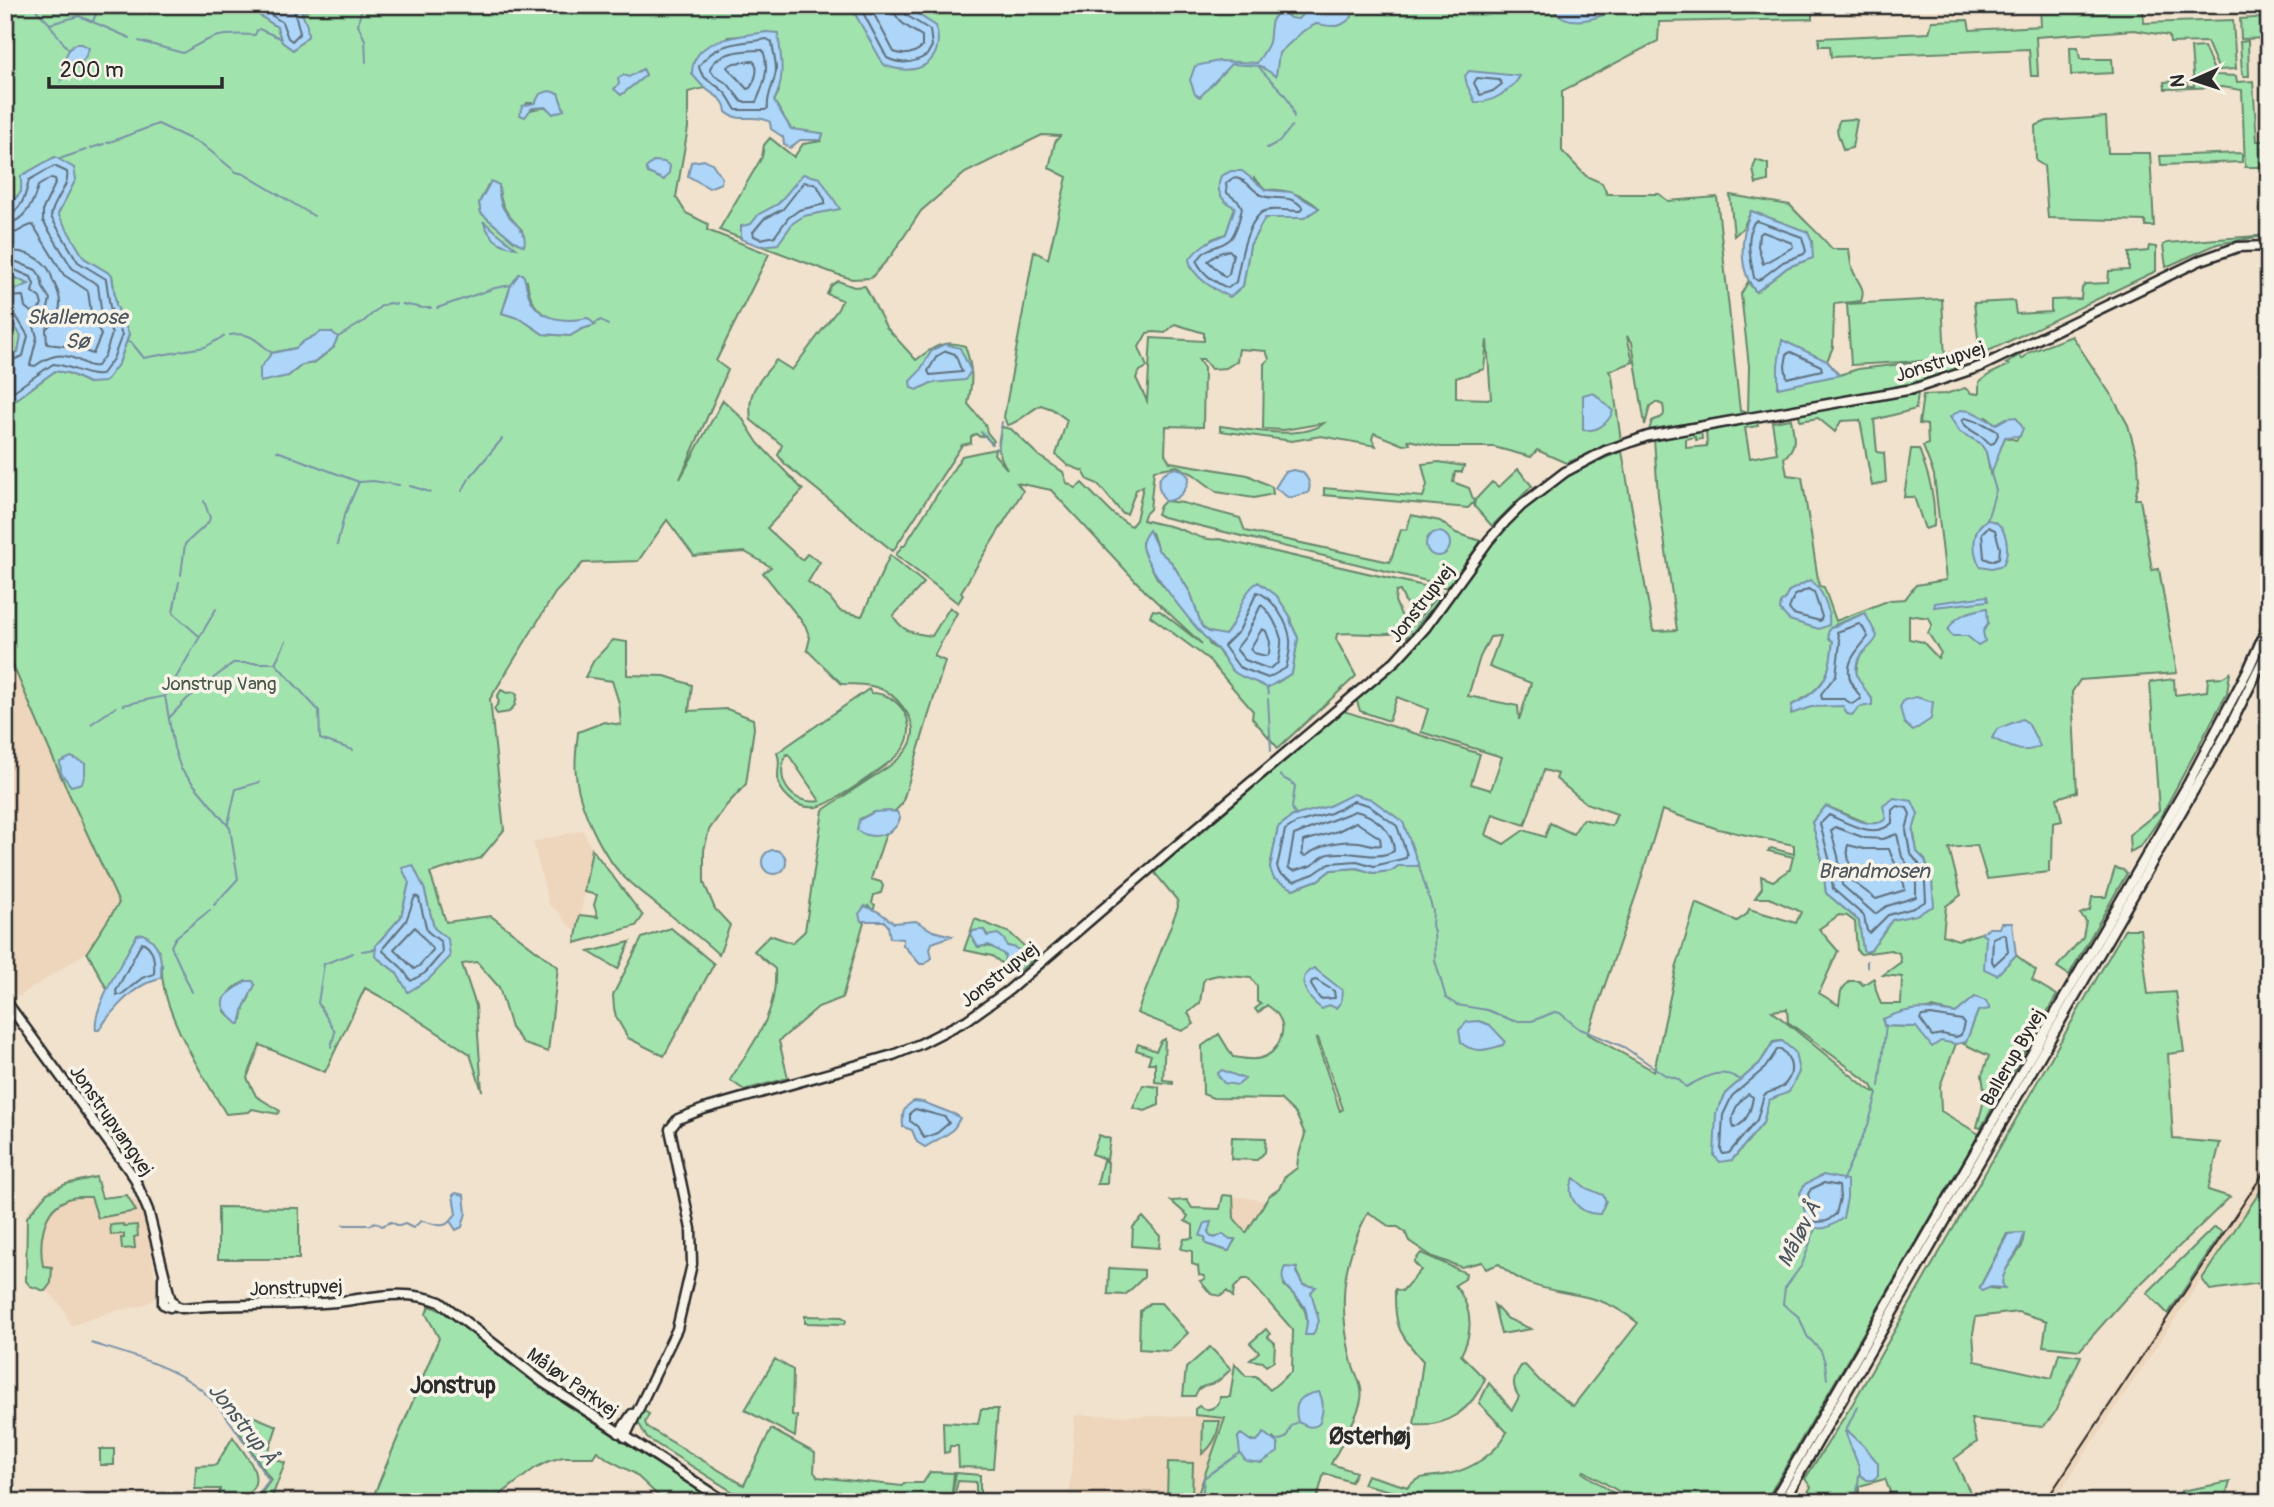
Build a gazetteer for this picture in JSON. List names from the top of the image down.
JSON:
{
  "streets": {
    "street": [
      "Jonstrupvej",
      "Ballerup Byvej",
      "Jonstrupvangvej",
      "Måløv Parkvej"
    ]
  },
  "crossings": [
    ["Jonstrupvej", "Jonstrupvangvej"],
    ["Jonstrupvej", "Måløv Parkvej"]
  ],
  "districts": ["Jonstrup", "Østerhøj"],
  "water": [
    "Skallemose Sø",
    "Brandmosen",
    "Måløv Å",
    "Jonstrup Å"
  ],
  "parks": ["Jonstrup Vang"],
  "scale_bar": "200 m",
  "north": "left"
}
